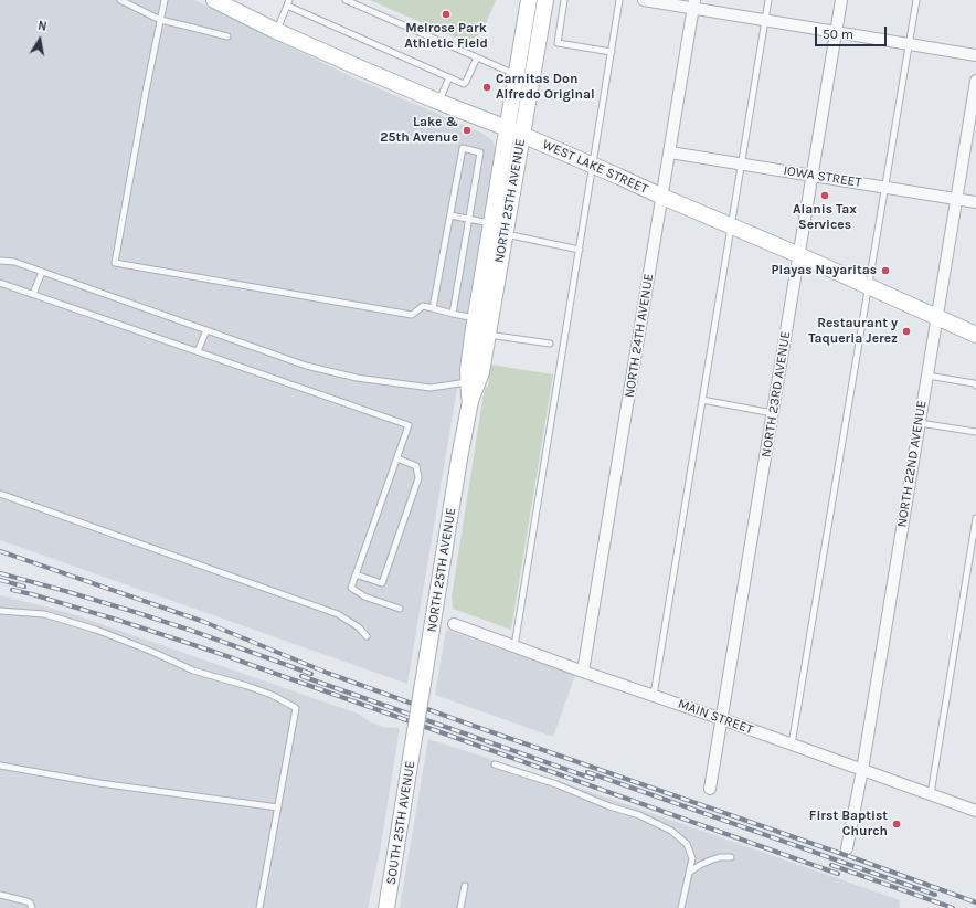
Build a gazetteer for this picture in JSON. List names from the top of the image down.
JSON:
{
  "streets": {
    "main road": ["WEST LAKE STREET", "NORTH 25TH AVENUE", "SOUTH 25TH AVENUE"],
    "street": [
      "IOWA STREET",
      "NORTH 24TH AVENUE",
      "NORTH 23RD AVENUE",
      "NORTH 22ND AVENUE",
      "MAIN STREET"
    ]
  },
  "crossings": [
    ["WEST LAKE STREET", "NORTH 25TH AVENUE"],
    ["WEST LAKE STREET", "NORTH 24TH AVENUE"],
    ["WEST LAKE STREET", "NORTH 23RD AVENUE"],
    ["WEST LAKE STREET", "NORTH 22ND AVENUE"],
    ["IOWA STREET", "NORTH 24TH AVENUE"],
    ["IOWA STREET", "NORTH 23RD AVENUE"],
    ["IOWA STREET", "NORTH 22ND AVENUE"],
    ["NORTH 25TH AVENUE", "SOUTH 25TH AVENUE"],
    ["NORTH 24TH AVENUE", "MAIN STREET"],
    ["NORTH 23RD AVENUE", "MAIN STREET"],
    ["NORTH 22ND AVENUE", "MAIN STREET"]
  ],
  "places": [
    "Melrose Park Athletic Field",
    "Carnitas Don Alfredo Original",
    "Lake & 25th Avenue",
    "Alanis Tax Services",
    "Playas Nayaritas",
    "Restaurant y Taqueria Jerez",
    "First Baptist Church"
  ],
  "scale_bar": "50 m",
  "north": "top"
}
